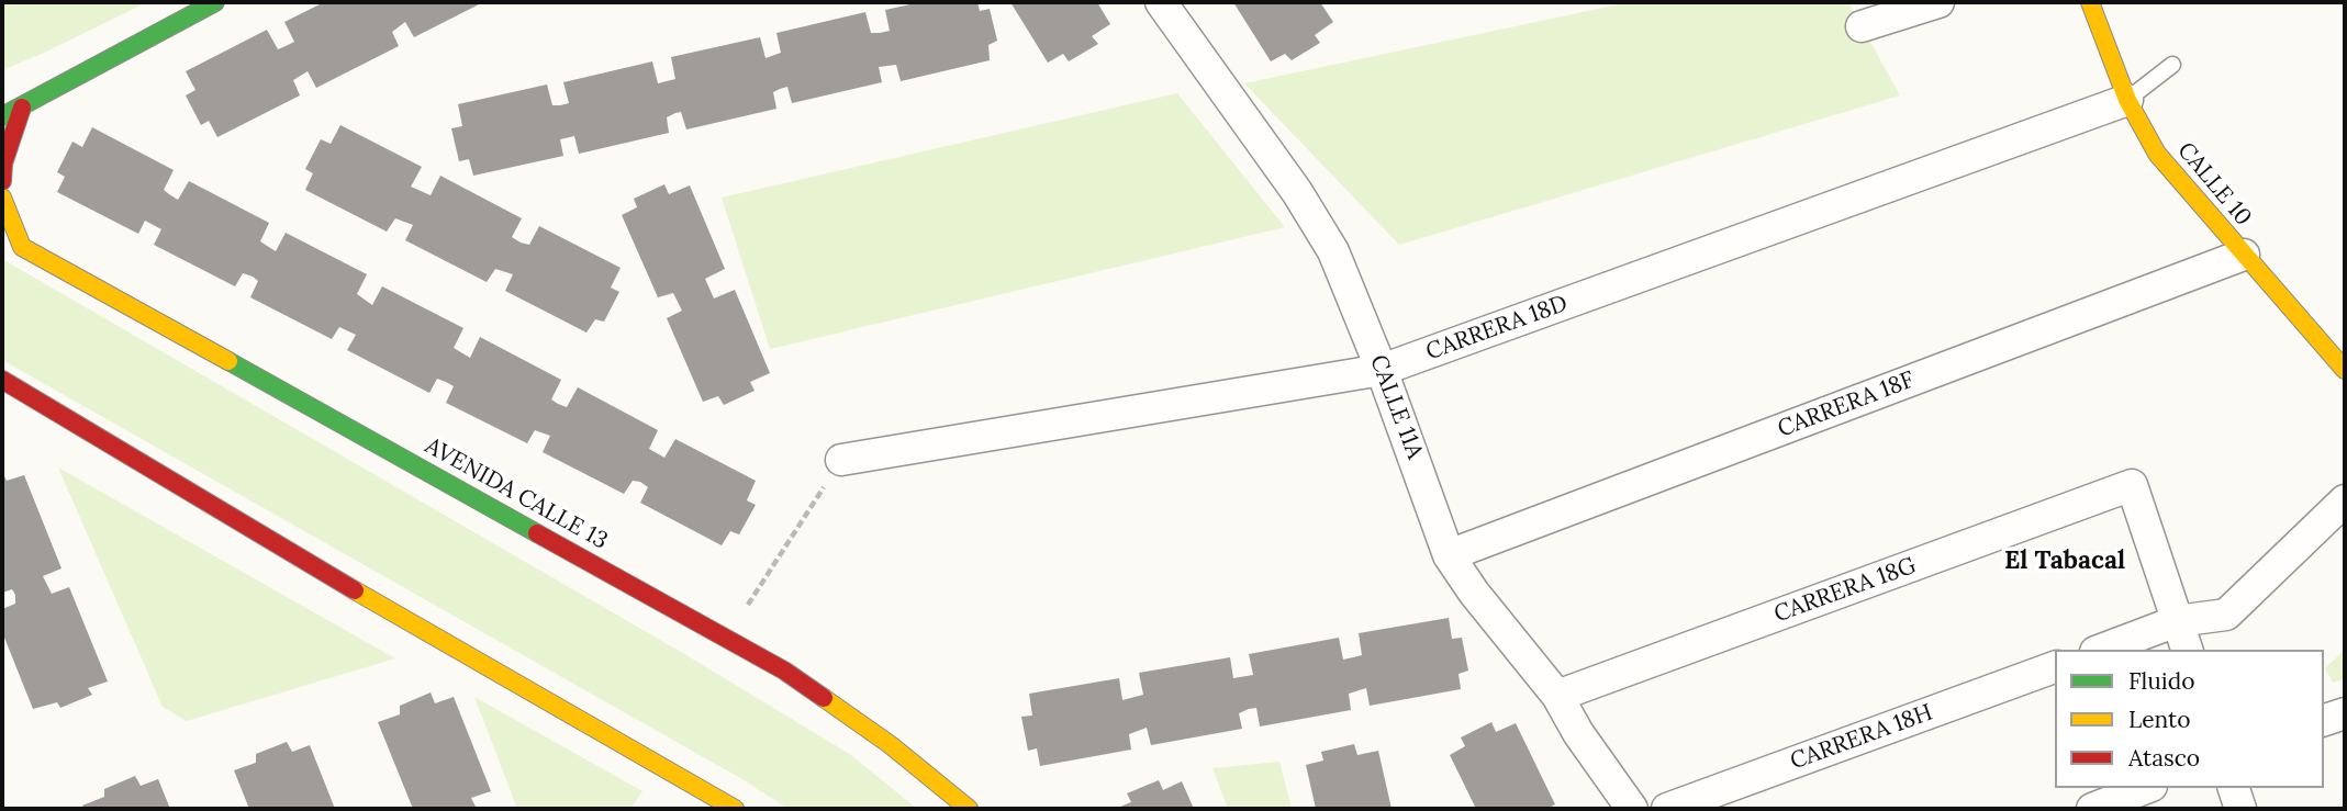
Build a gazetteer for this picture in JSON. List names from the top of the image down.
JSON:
{
  "streets": {
    "street": [
      "CALLE 10",
      "CARRERA 18D",
      "CARRERA 18F",
      "CALLE 11A",
      "AVENIDA CALLE 13",
      "CARRERA 18G",
      "CARRERA 18H"
    ]
  },
  "crossings": [
    ["CALLE 10", "CARRERA 18D"],
    ["CALLE 10", "CARRERA 18F"],
    ["CARRERA 18D", "CALLE 11A"],
    ["CARRERA 18F", "CALLE 11A"],
    ["CALLE 11A", "CARRERA 18G"]
  ],
  "districts": ["El Tabacal"],
  "legend": ["Fluido", "Lento", "Atasco"]
}
